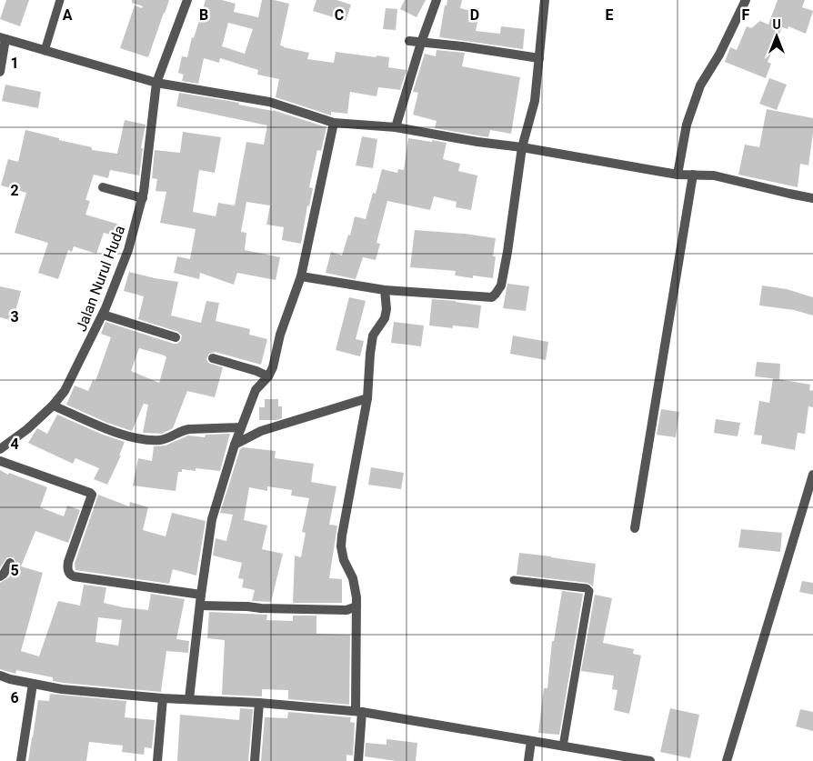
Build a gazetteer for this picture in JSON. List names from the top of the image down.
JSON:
{
  "streets": {
    "street": ["Jalan Nurul Huda"]
  },
  "north": "top",
  "grid": {
    "columns": [
      "A",
      "B",
      "C",
      "D",
      "E",
      "F"
    ],
    "rows": [
      "1",
      "2",
      "3",
      "4",
      "5",
      "6"
    ]
  }
}
